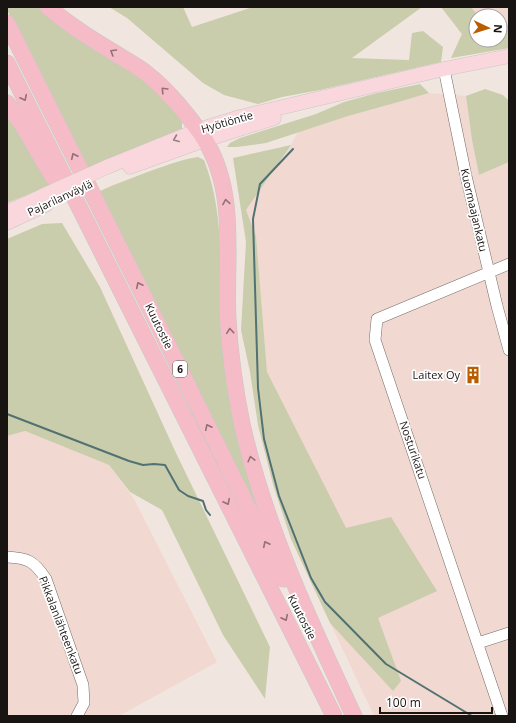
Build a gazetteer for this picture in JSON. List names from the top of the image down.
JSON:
{
  "streets": {
    "highway": ["Kuutostie", "6"],
    "main road": ["Hyötiöntie", "Pajarilanväylä"],
    "street": ["Kuormaajankatu", "Nosturikatu", "Pikkalanlähteenkatu"]
  },
  "crossings": [
    ["Hyötiöntie", "Pajarilanväylä"],
    ["Hyötiöntie", "Kuormaajankatu"],
    ["Kuormaajankatu", "Nosturikatu"]
  ],
  "places": {
    "building": ["Laitex Oy"]
  },
  "scale_bar": "100 m",
  "north": "right"
}
